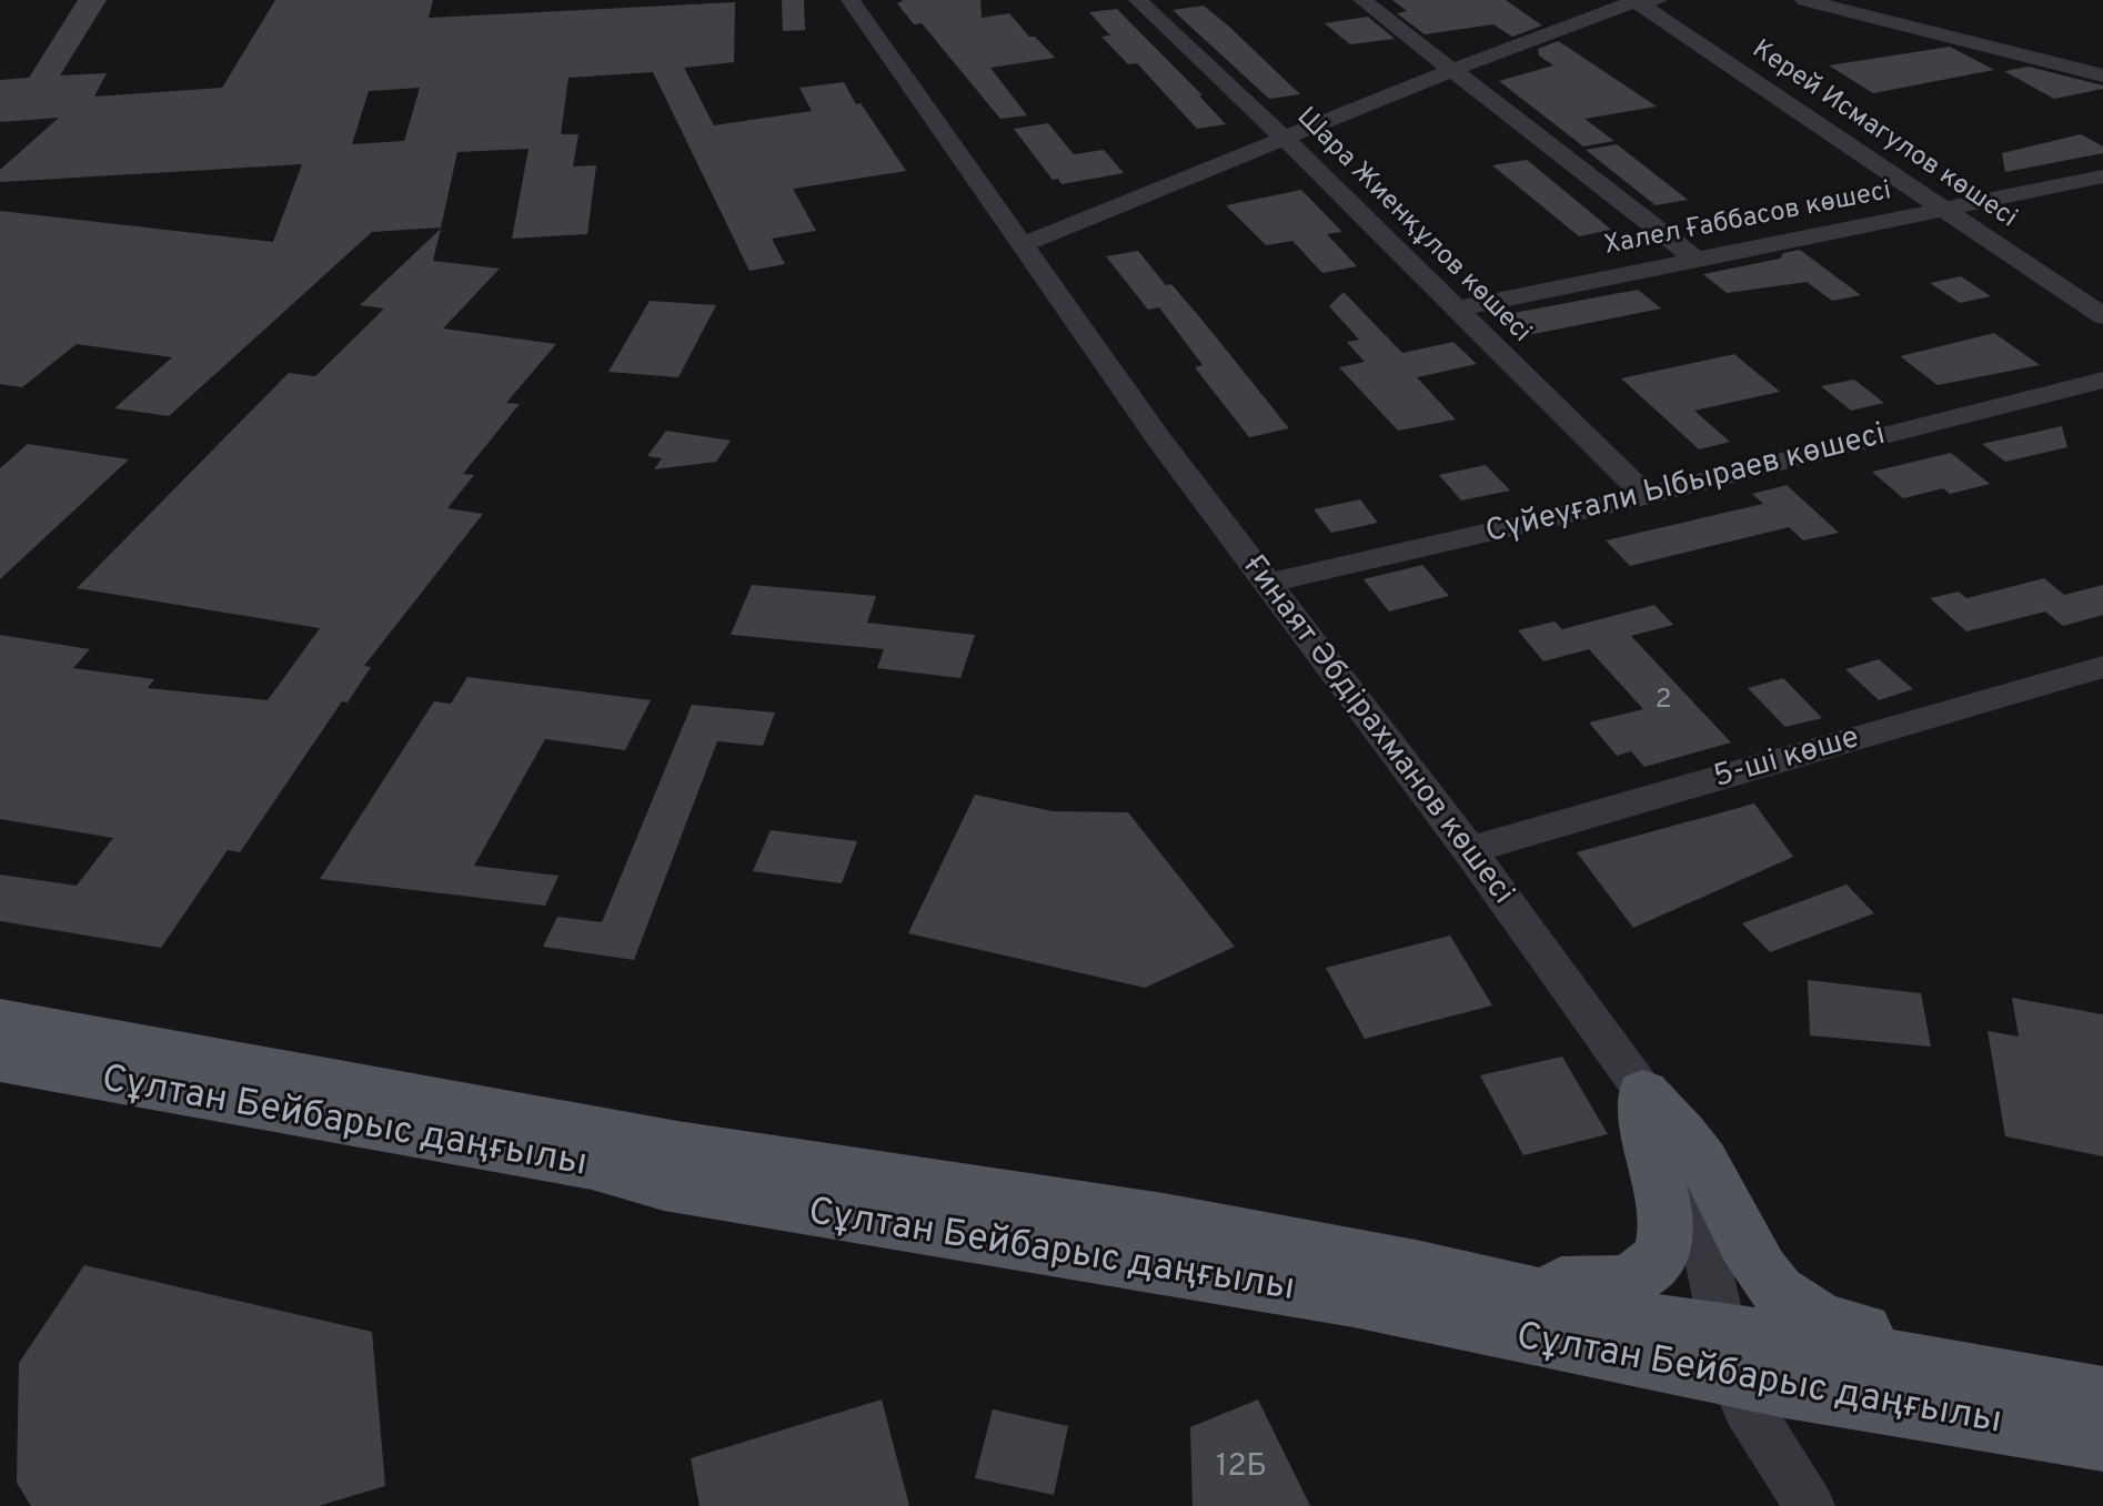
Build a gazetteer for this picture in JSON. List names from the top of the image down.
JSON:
{
  "streets": {
    "main road": ["Сұлтан Бейбарыс даңғылы"],
    "street": [
      "Керей Исмагулов көшесі",
      "Халел Ғаббасов көшесі",
      "Шара Жиенқұлов көшесі",
      "Сүйеуғали Ыбыраев көшесi",
      "Ғинаят Әбдірахманов көшесі",
      "5-шi көше"
    ]
  },
  "crossings": [
    ["Керей Исмагулов көшесі", "Халел Ғаббасов көшесі"],
    ["Халел Ғаббасов көшесі", "Шара Жиенқұлов көшесі"],
    ["Шара Жиенқұлов көшесі", "Сүйеуғали Ыбыраев көшесi"],
    ["Сүйеуғали Ыбыраев көшесi", "Ғинаят Әбдірахманов көшесі"],
    ["Ғинаят Әбдірахманов көшесі", "5-шi көше"],
    ["Ғинаят Әбдірахманов көшесі", "Сұлтан Бейбарыс даңғылы"]
  ],
  "house_numbers": ["2", "12Б"]
}
